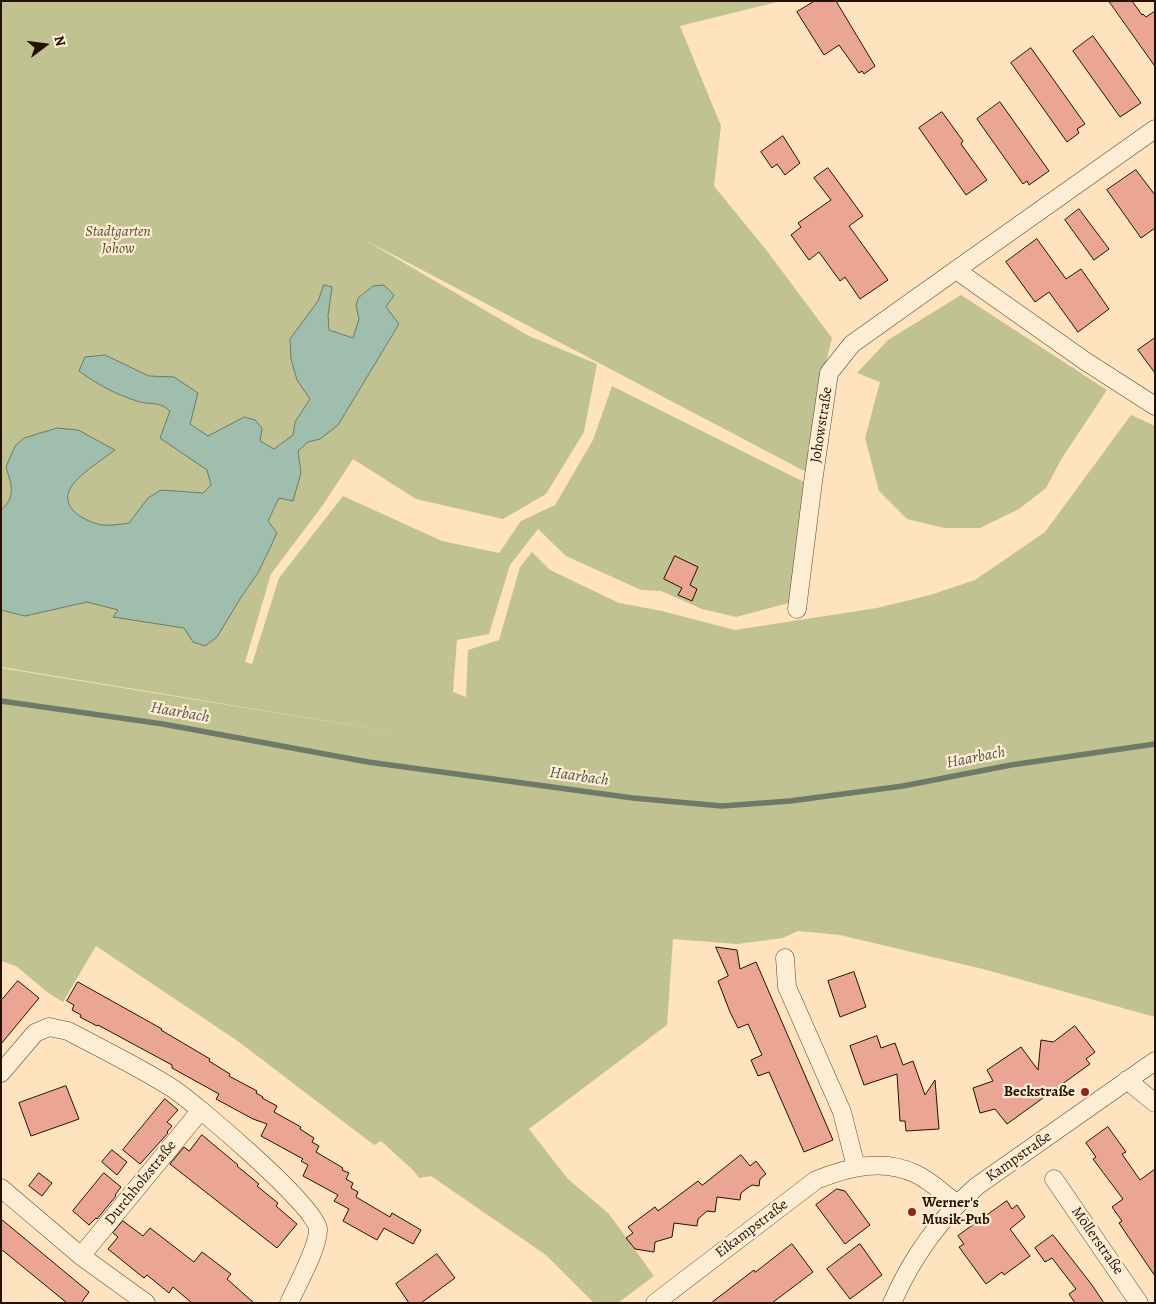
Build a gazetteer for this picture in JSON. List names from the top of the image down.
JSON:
{
  "streets": {
    "street": [
      "Johowstraße",
      "Kampstraße",
      "Durchholzstraße",
      "Eikampstraße",
      "Möllerstraße"
    ]
  },
  "crossings": [
    ["Kampstraße", "Eikampstraße"]
  ],
  "water": ["Haarbach"],
  "parks": ["Stadtgarten Johow"],
  "places": ["Beckstraße", "Werner's Musik-Pub"],
  "north": "right"
}
